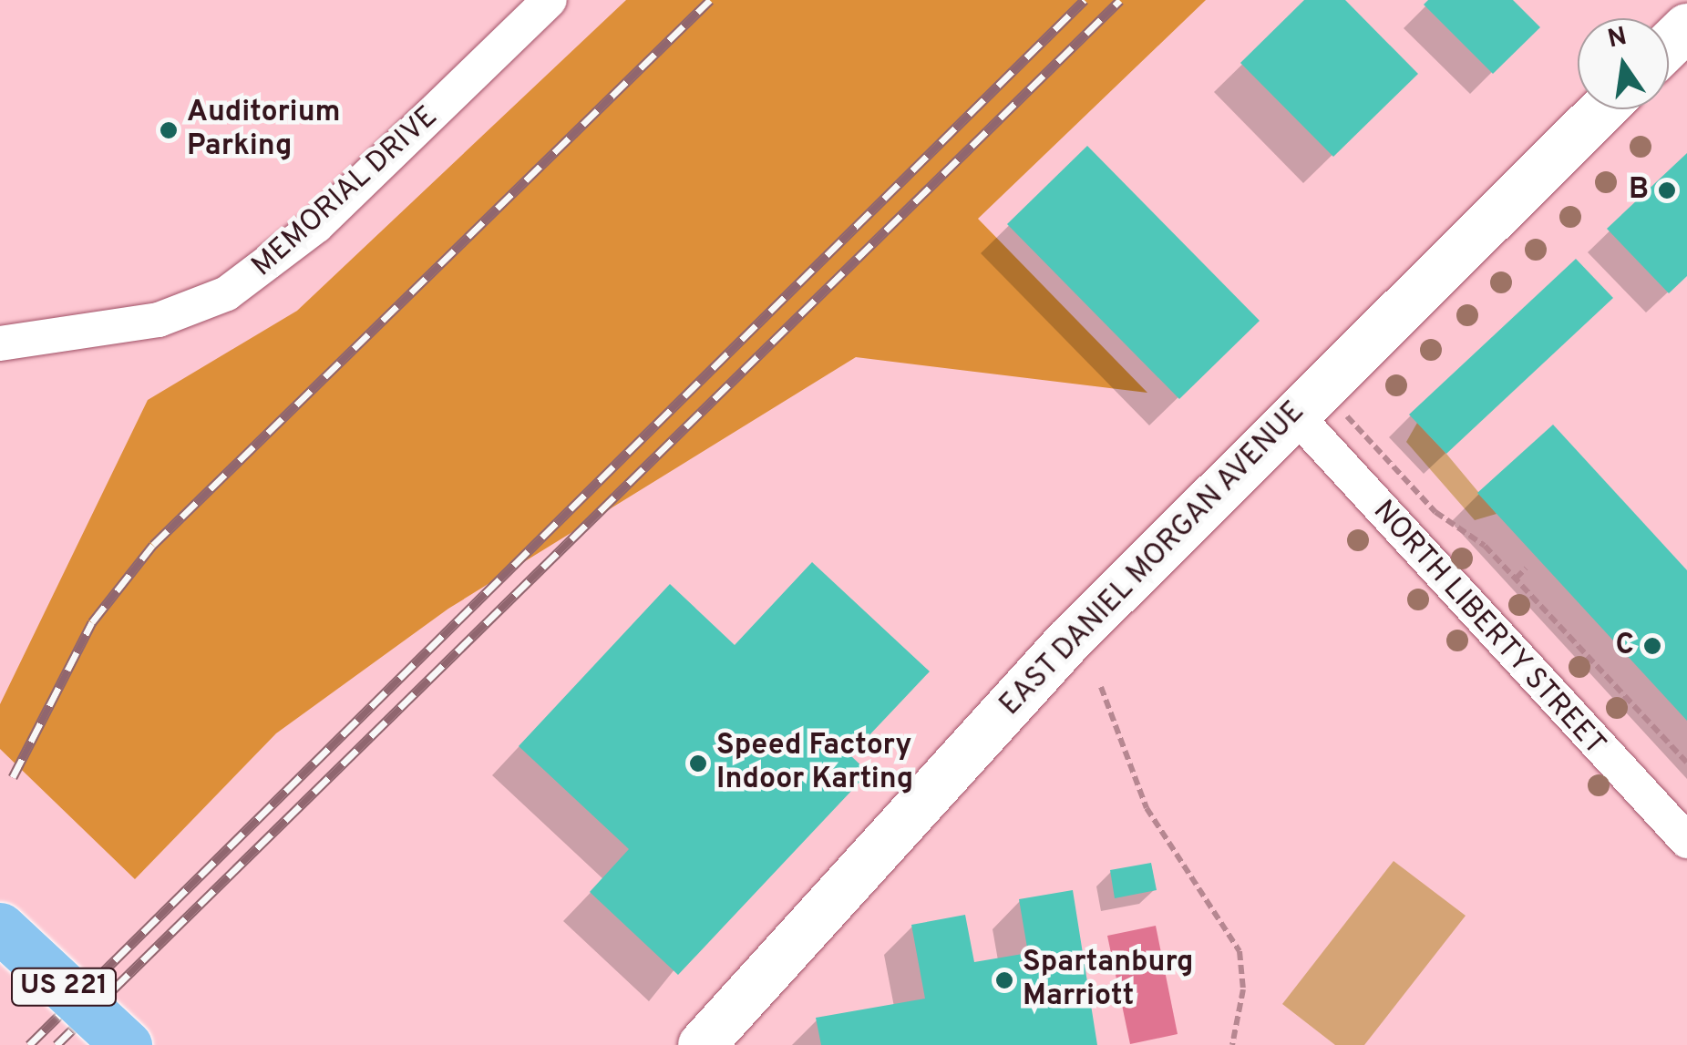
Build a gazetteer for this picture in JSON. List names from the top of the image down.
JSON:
{
  "streets": {
    "main road": ["EAST DANIEL MORGAN AVENUE", "US 221"],
    "street": ["MEMORIAL DRIVE", "NORTH LIBERTY STREET"]
  },
  "crossings": [
    ["EAST DANIEL MORGAN AVENUE", "NORTH LIBERTY STREET"]
  ],
  "places": [
    "Auditorium Parking",
    "B",
    "C",
    "Speed Factory Indoor Karting",
    "Spartanburg Marriott"
  ],
  "north": "top"
}
